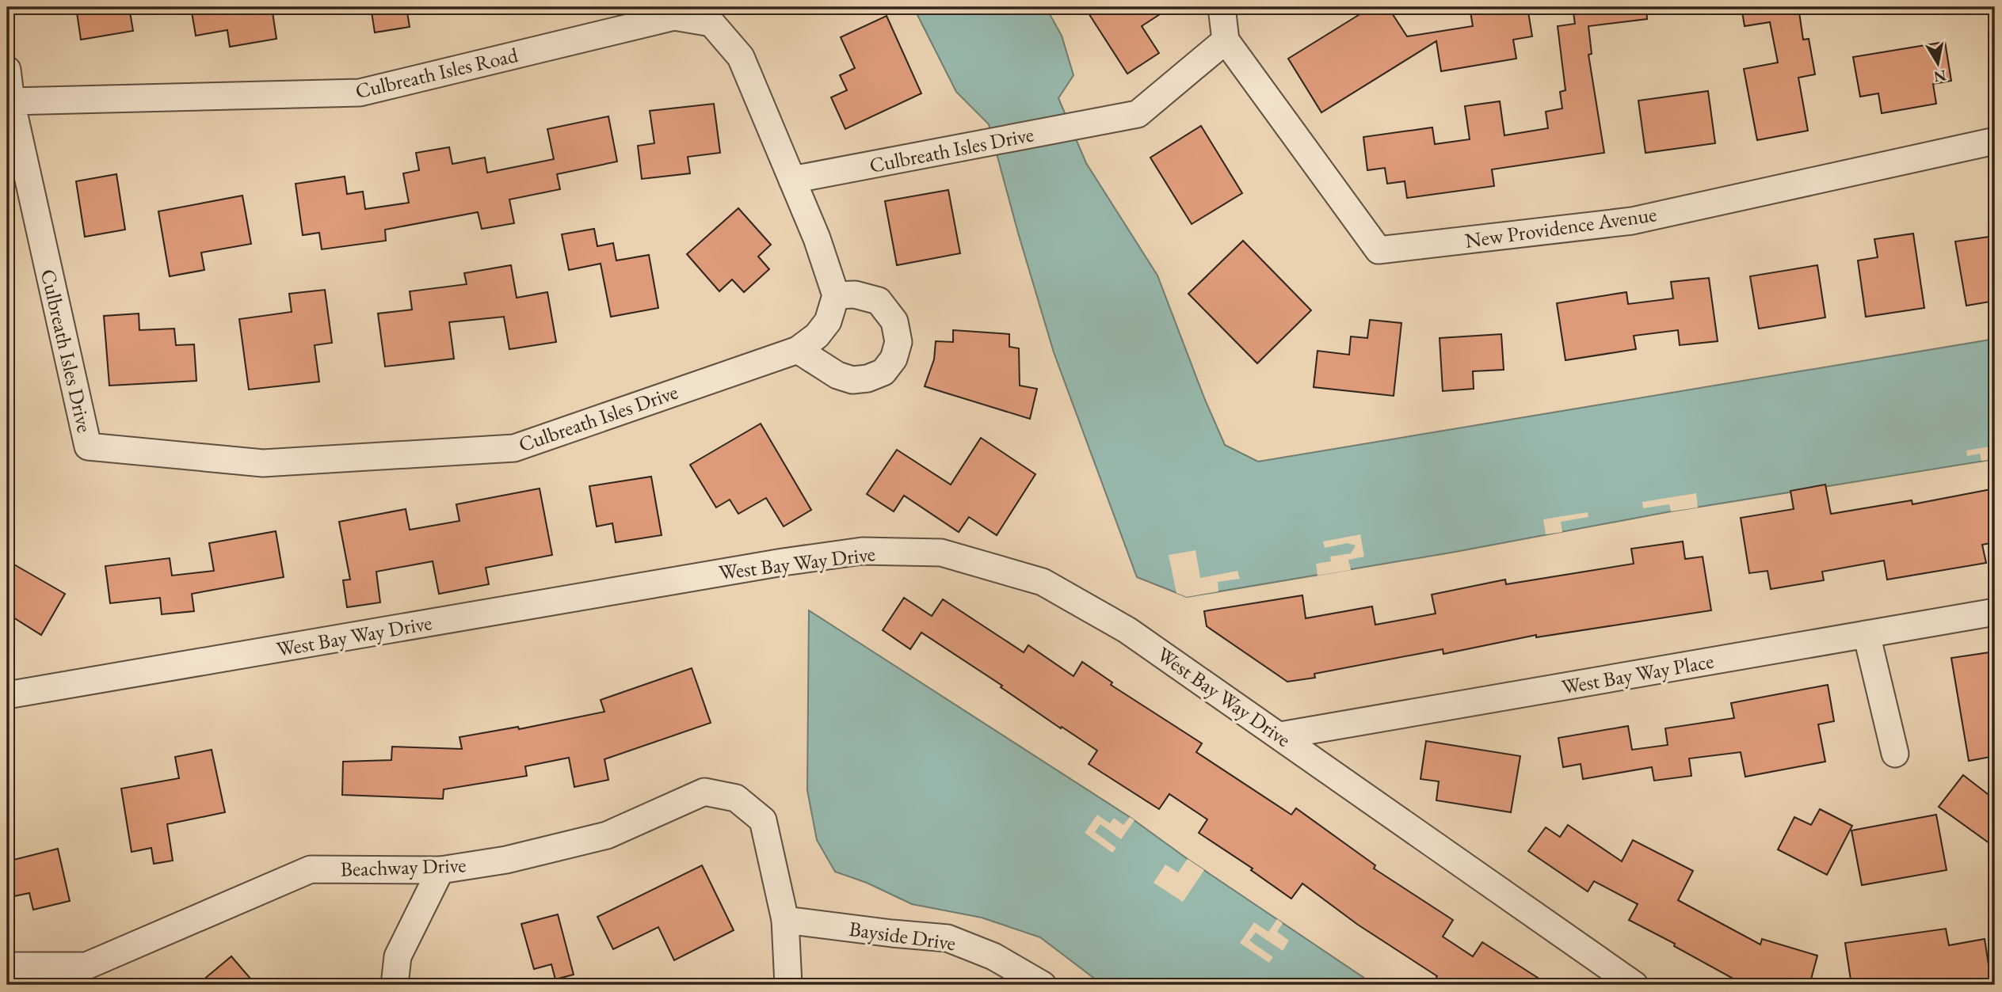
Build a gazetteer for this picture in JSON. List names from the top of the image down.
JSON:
{
  "streets": {
    "street": [
      "Culbreath Isles Road",
      "Culbreath Isles Drive",
      "New Providence Avenue",
      "West Bay Way Drive",
      "West Bay Way Place",
      "Beachway Drive",
      "Bayside Drive"
    ]
  },
  "crossings": [
    ["Culbreath Isles Road", "Culbreath Isles Drive"],
    ["Culbreath Isles Drive", "New Providence Avenue"],
    ["West Bay Way Drive", "West Bay Way Place"],
    ["Beachway Drive", "Bayside Drive"]
  ],
  "north": "bottom"
}
